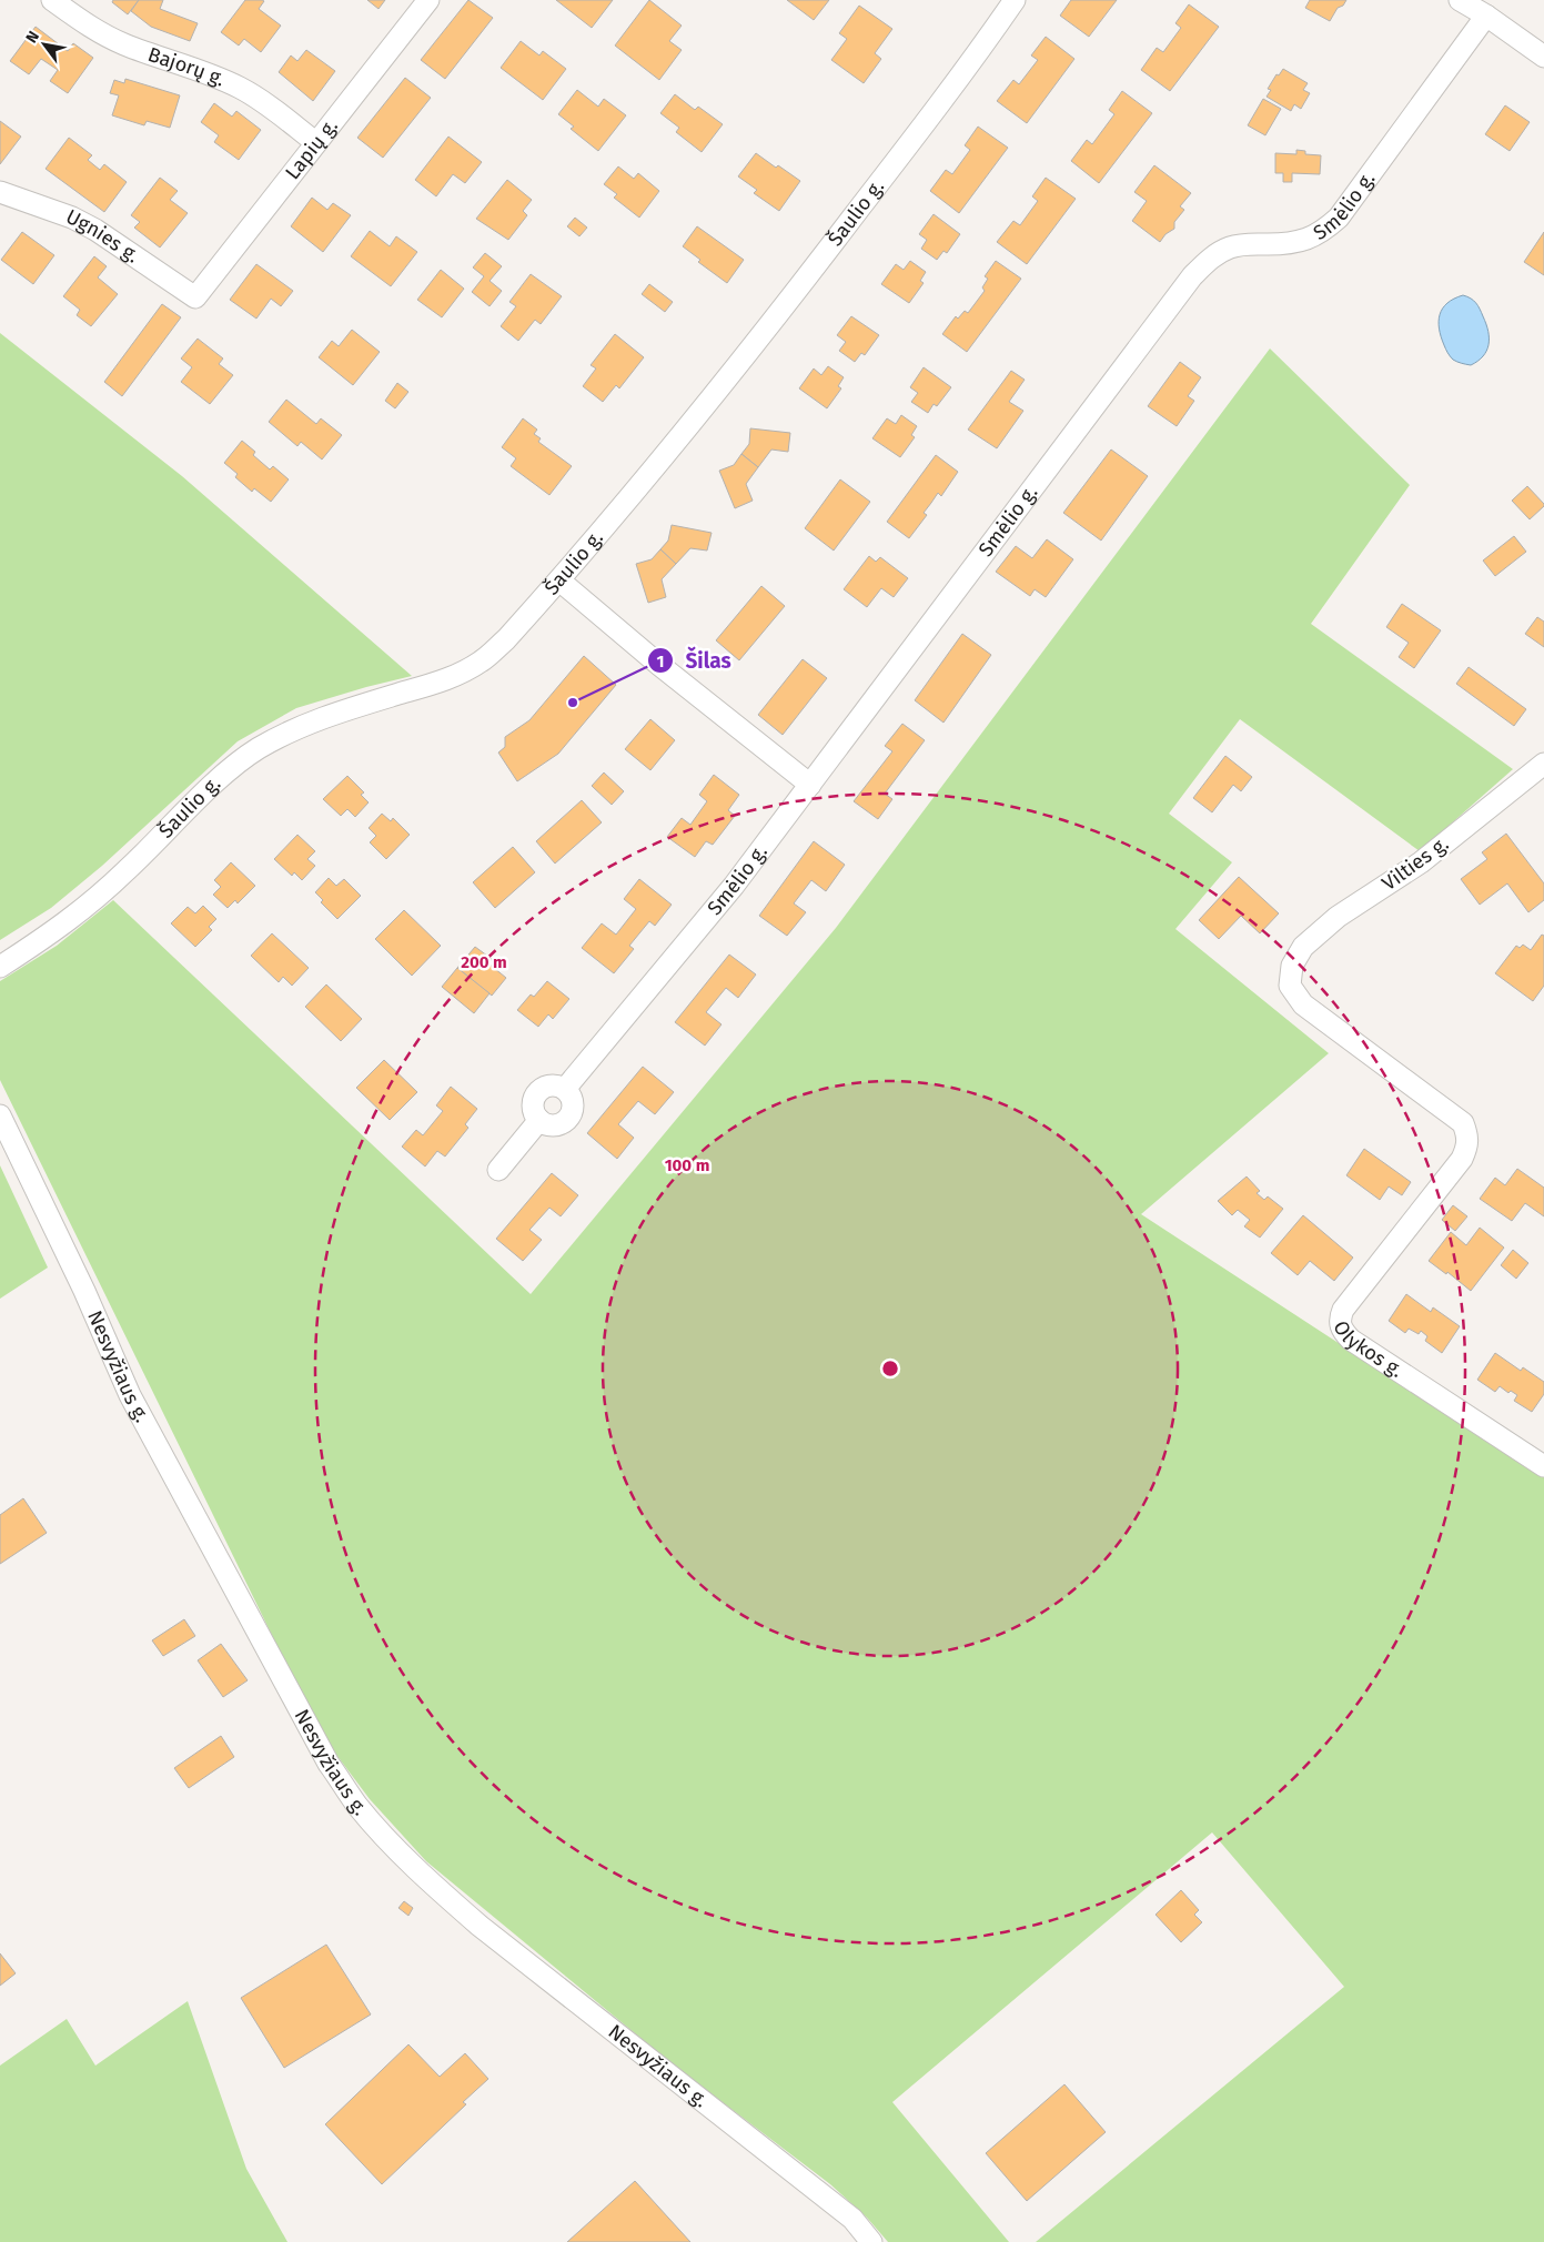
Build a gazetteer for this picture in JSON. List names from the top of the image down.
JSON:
{
  "streets": {
    "street": [
      "Bajorų g.",
      "Lapių g.",
      "Smėlio g.",
      "Šaulio g.",
      "Ugnies g.",
      "Vilties g.",
      "Olykos g.",
      "Nesvyžiaus g."
    ]
  },
  "crossings": [
    ["Bajorų g.", "Lapių g."],
    ["Lapių g.", "Ugnies g."],
    ["Vilties g.", "Olykos g."]
  ],
  "places": ["Šilas"],
  "north": "top left",
  "rings": ["200 m", "100 m"]
}
